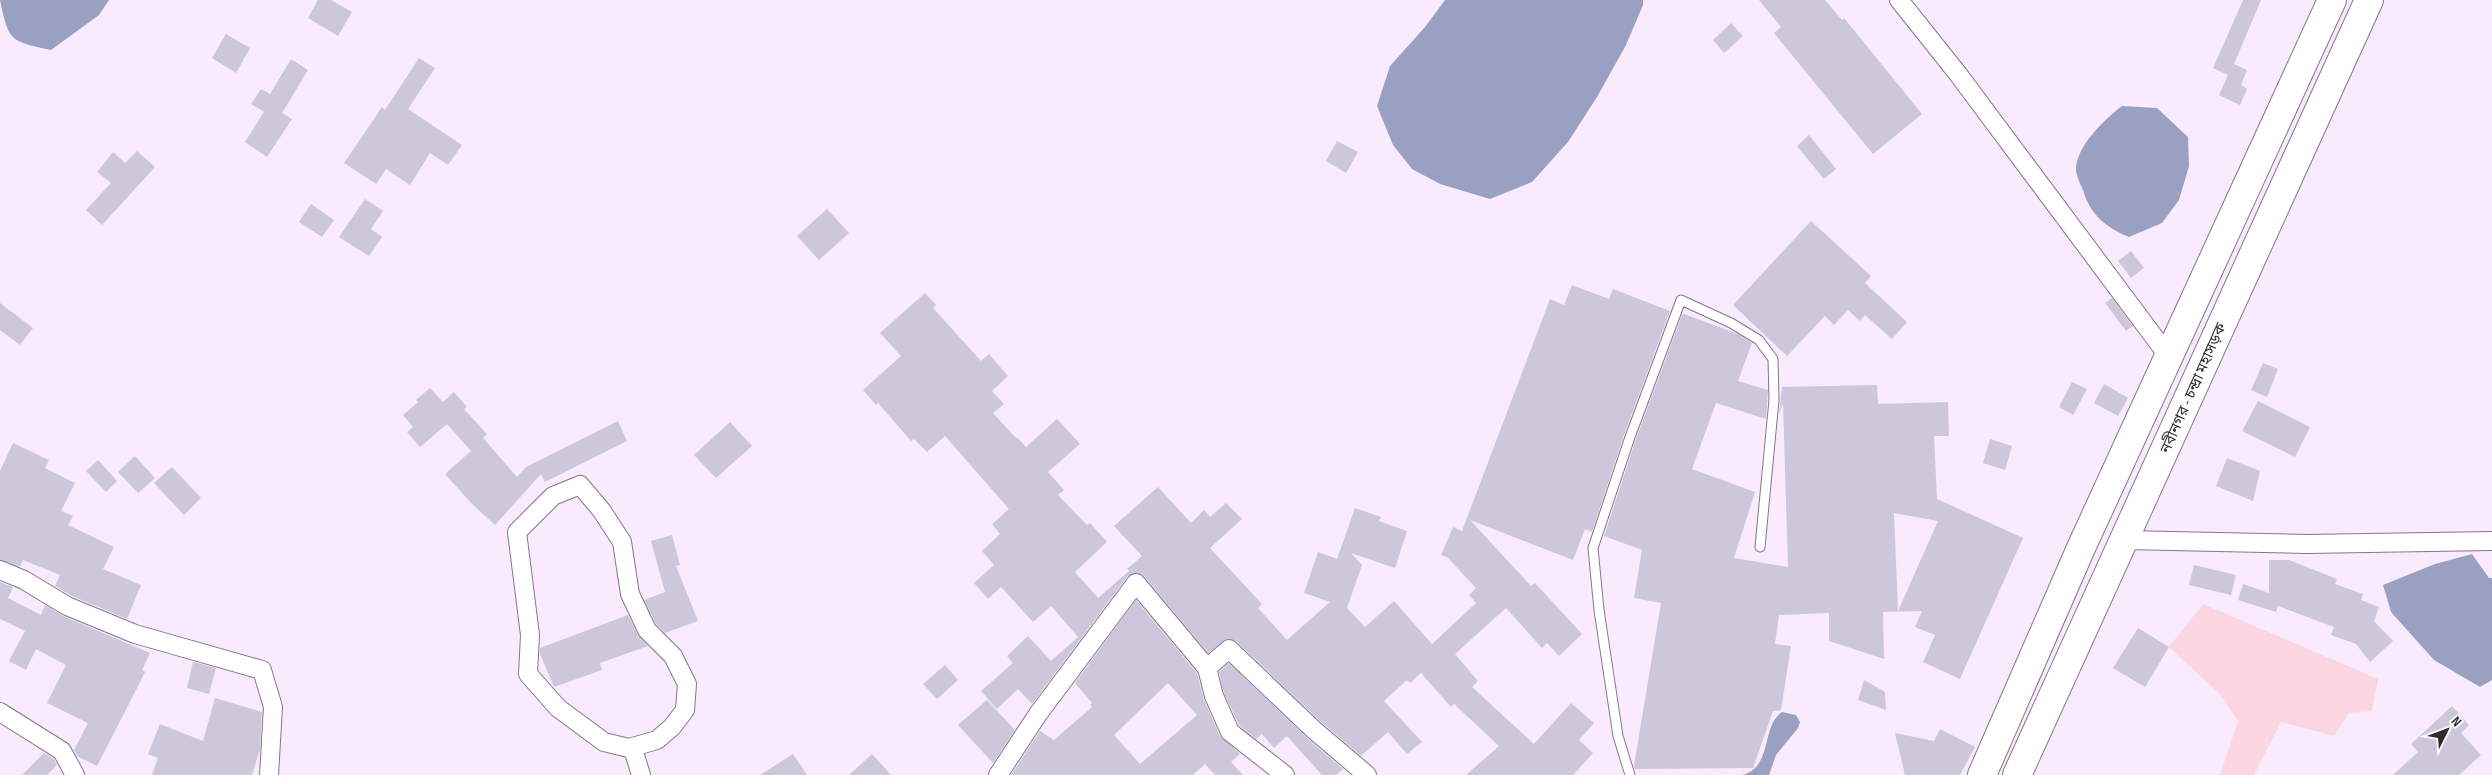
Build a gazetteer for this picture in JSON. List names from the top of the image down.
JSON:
{
  "streets": {
    "highway": ["নবীনগর - চন্দ্রা মহাসড়ক"]
  },
  "north": "top right"
}
